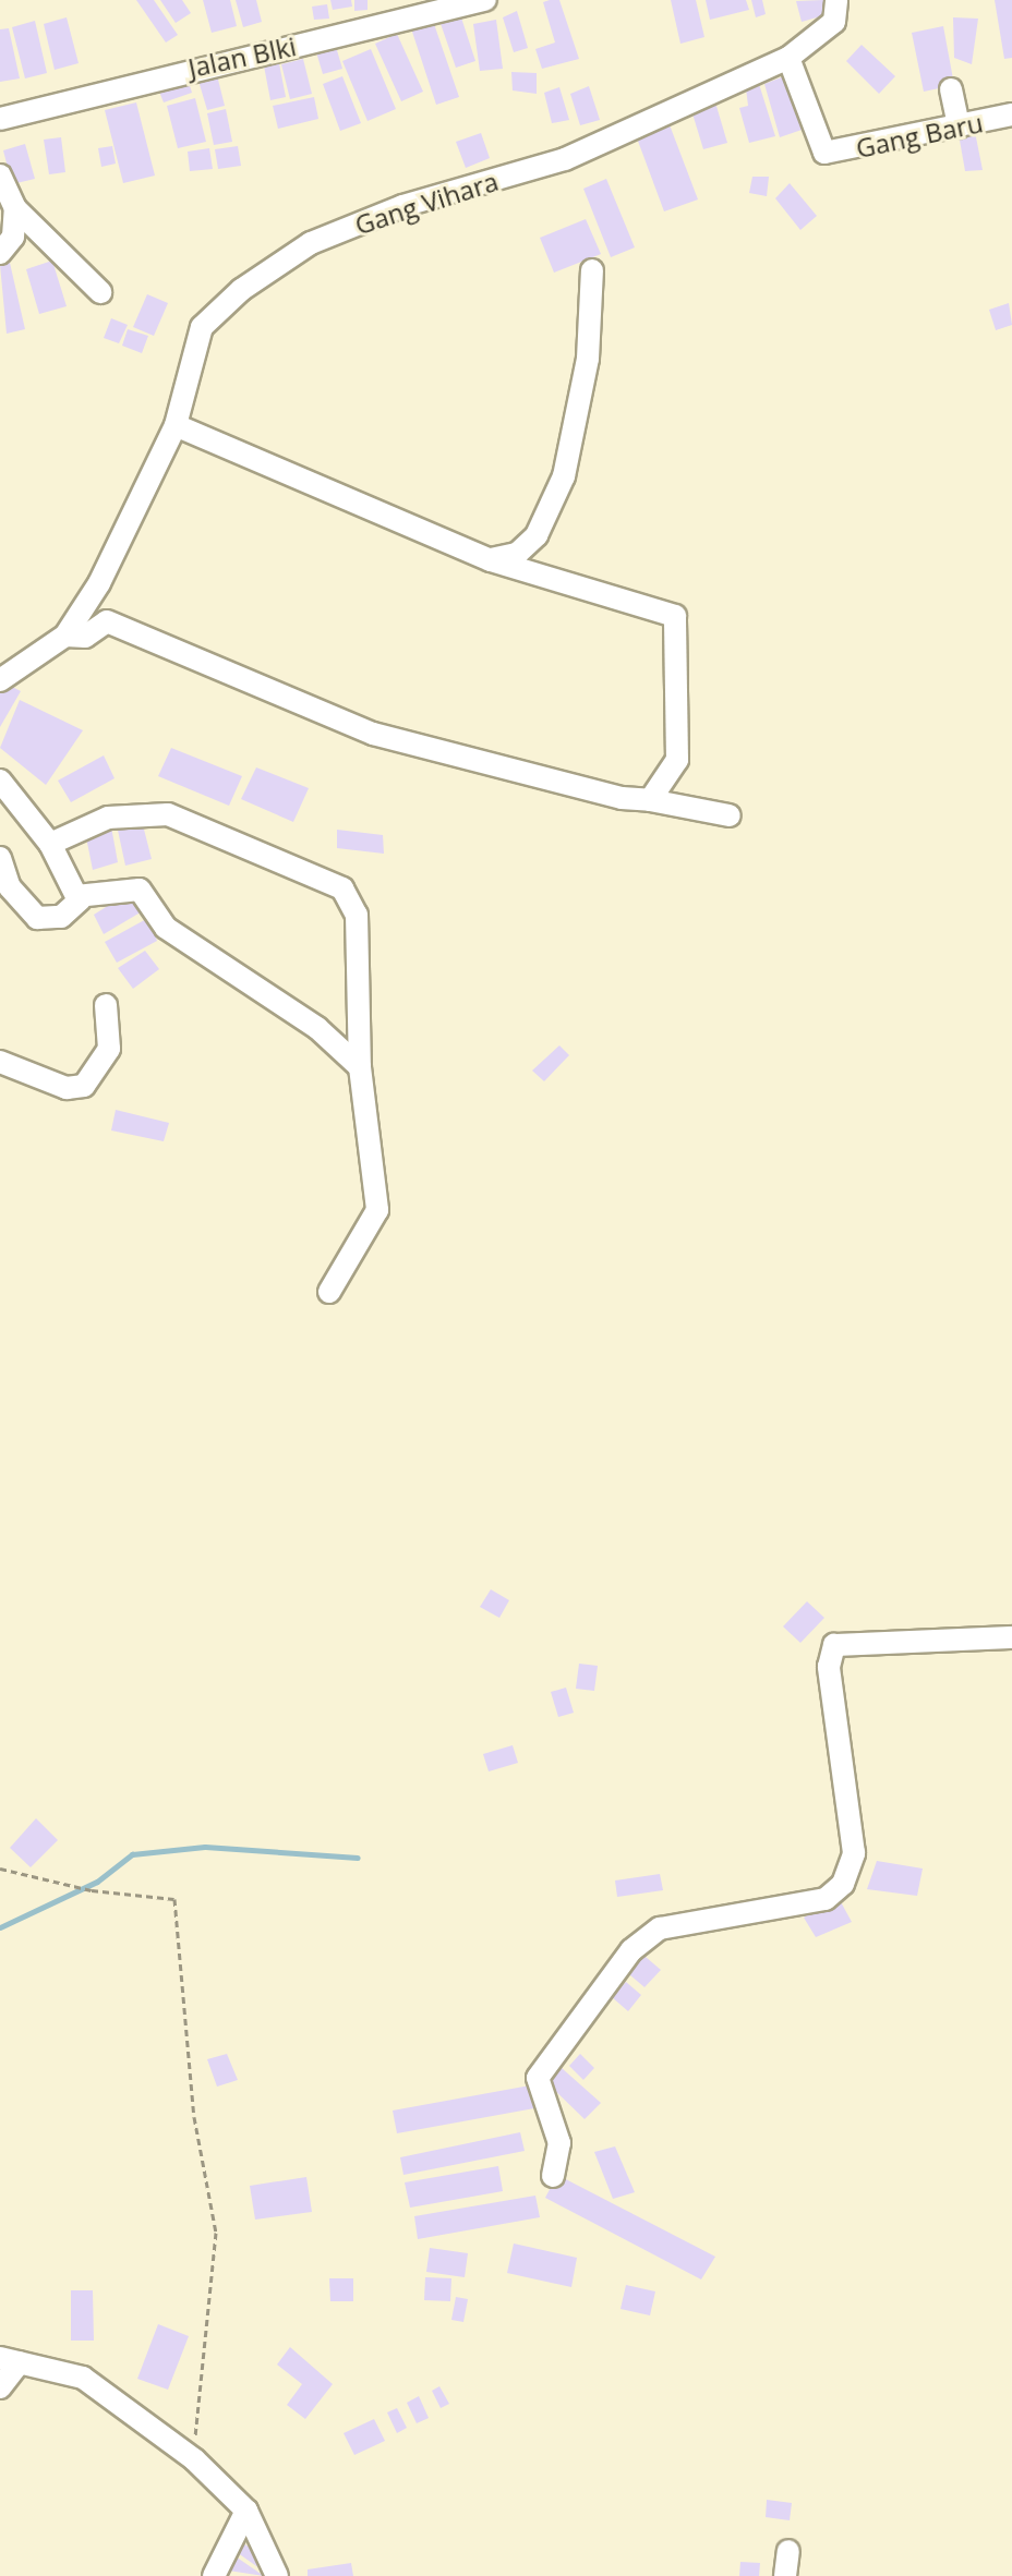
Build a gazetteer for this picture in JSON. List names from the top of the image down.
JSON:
{
  "streets": {
    "street": ["Jalan Blki", "Gang Baru", "Gang Vihara"]
  },
  "crossings": [
    ["Gang Baru", "Gang Vihara"]
  ]
}
